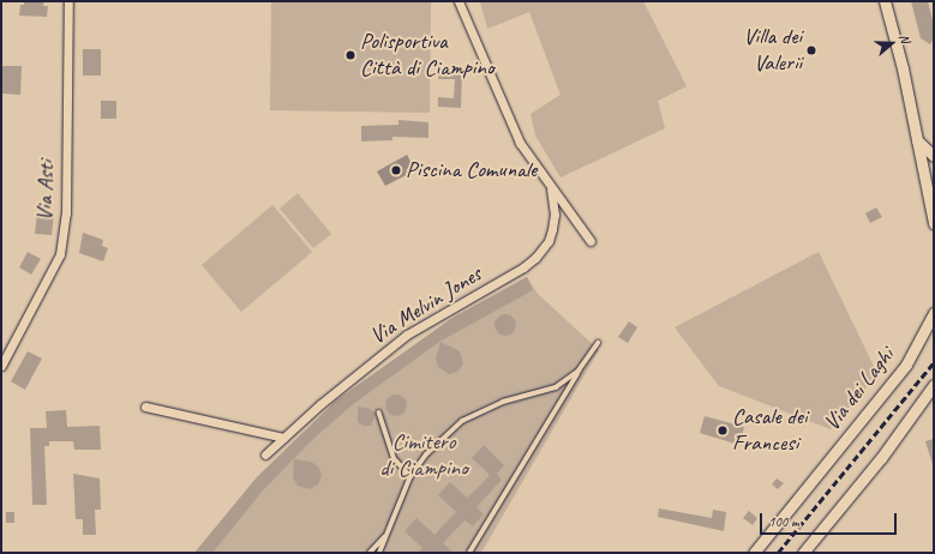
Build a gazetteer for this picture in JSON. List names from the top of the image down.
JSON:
{
  "streets": {
    "main road": ["Via dei Laghi"],
    "street": ["Via Asti", "Via Melvin Jones"]
  },
  "parks": ["Cimitero di Ciampino"],
  "places": [
    "Villa dei Valerii",
    "Polisportiva Città di Ciampino",
    "Piscina Comunale",
    "Casale dei Francesi"
  ],
  "scale_bar": "100 m",
  "north": "right"
}
